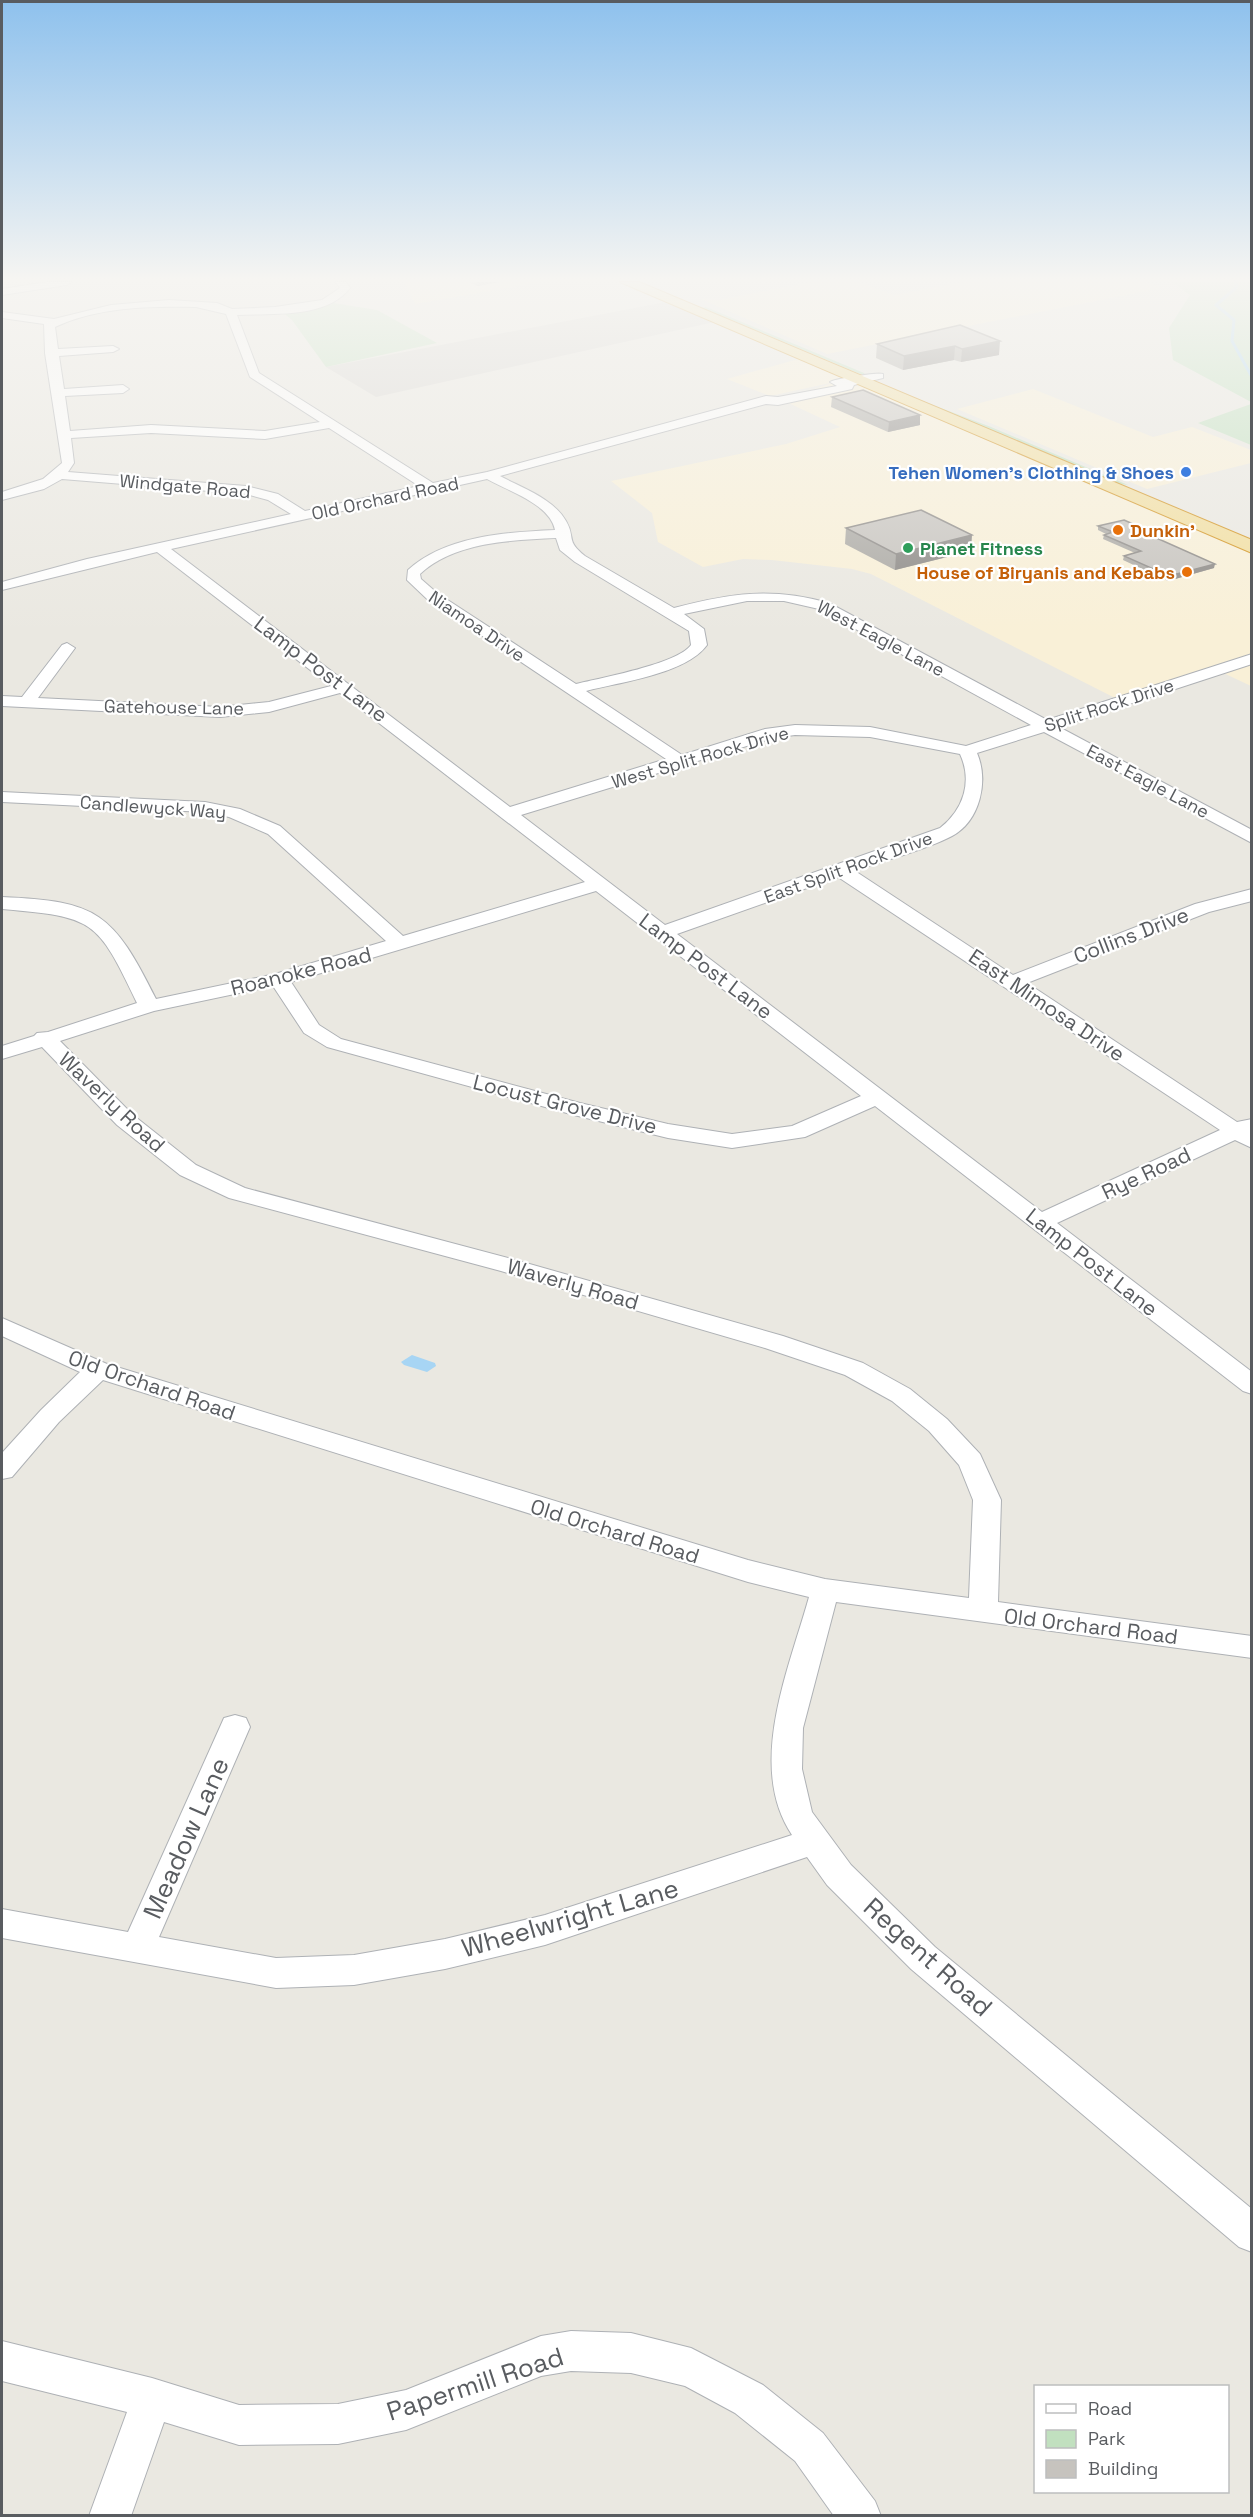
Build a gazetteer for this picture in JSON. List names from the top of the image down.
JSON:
{
  "streets": {
    "street": [
      "Windgate Road",
      "Old Orchard Road",
      "Niamoa Drive",
      "West Eagle Lane",
      "Lamp Post Lane",
      "Split Rock Drive",
      "Gatehouse Lane",
      "West Split Rock Drive",
      "East Eagle Lane",
      "Candlewyck Way",
      "East Split Rock Drive",
      "Collins Drive",
      "Roanoke Road",
      "East Mimosa Drive",
      "Waverly Road",
      "Locust Grove Drive",
      "Rye Road",
      "Meadow Lane",
      "Wheelwright Lane",
      "Regent Road",
      "Papermill Road"
    ]
  },
  "crossings": [
    ["Windgate Road", "Old Orchard Road"],
    ["Old Orchard Road", "Lamp Post Lane"],
    ["Old Orchard Road", "Waverly Road"],
    ["Old Orchard Road", "Regent Road"],
    ["Niamoa Drive", "West Split Rock Drive"],
    ["West Eagle Lane", "Split Rock Drive"],
    ["West Eagle Lane", "East Eagle Lane"],
    ["Lamp Post Lane", "Gatehouse Lane"],
    ["Lamp Post Lane", "West Split Rock Drive"],
    ["Lamp Post Lane", "East Split Rock Drive"],
    ["Lamp Post Lane", "Roanoke Road"],
    ["Lamp Post Lane", "Locust Grove Drive"],
    ["Lamp Post Lane", "Rye Road"],
    ["Split Rock Drive", "West Split Rock Drive"],
    ["Split Rock Drive", "East Eagle Lane"],
    ["Split Rock Drive", "East Split Rock Drive"],
    ["West Split Rock Drive", "East Split Rock Drive"],
    ["Candlewyck Way", "Roanoke Road"],
    ["East Split Rock Drive", "East Mimosa Drive"],
    ["Collins Drive", "East Mimosa Drive"],
    ["Roanoke Road", "Waverly Road"],
    ["Roanoke Road", "Locust Grove Drive"],
    ["East Mimosa Drive", "Rye Road"],
    ["Meadow Lane", "Wheelwright Lane"],
    ["Wheelwright Lane", "Regent Road"]
  ],
  "places": [
    "Tehen Women's Clothing & Shoes",
    "Dunkin'",
    "Planet Fitness",
    "House of Biryanis and Kebabs"
  ],
  "legend": ["Road", "Park", "Building"]
}
